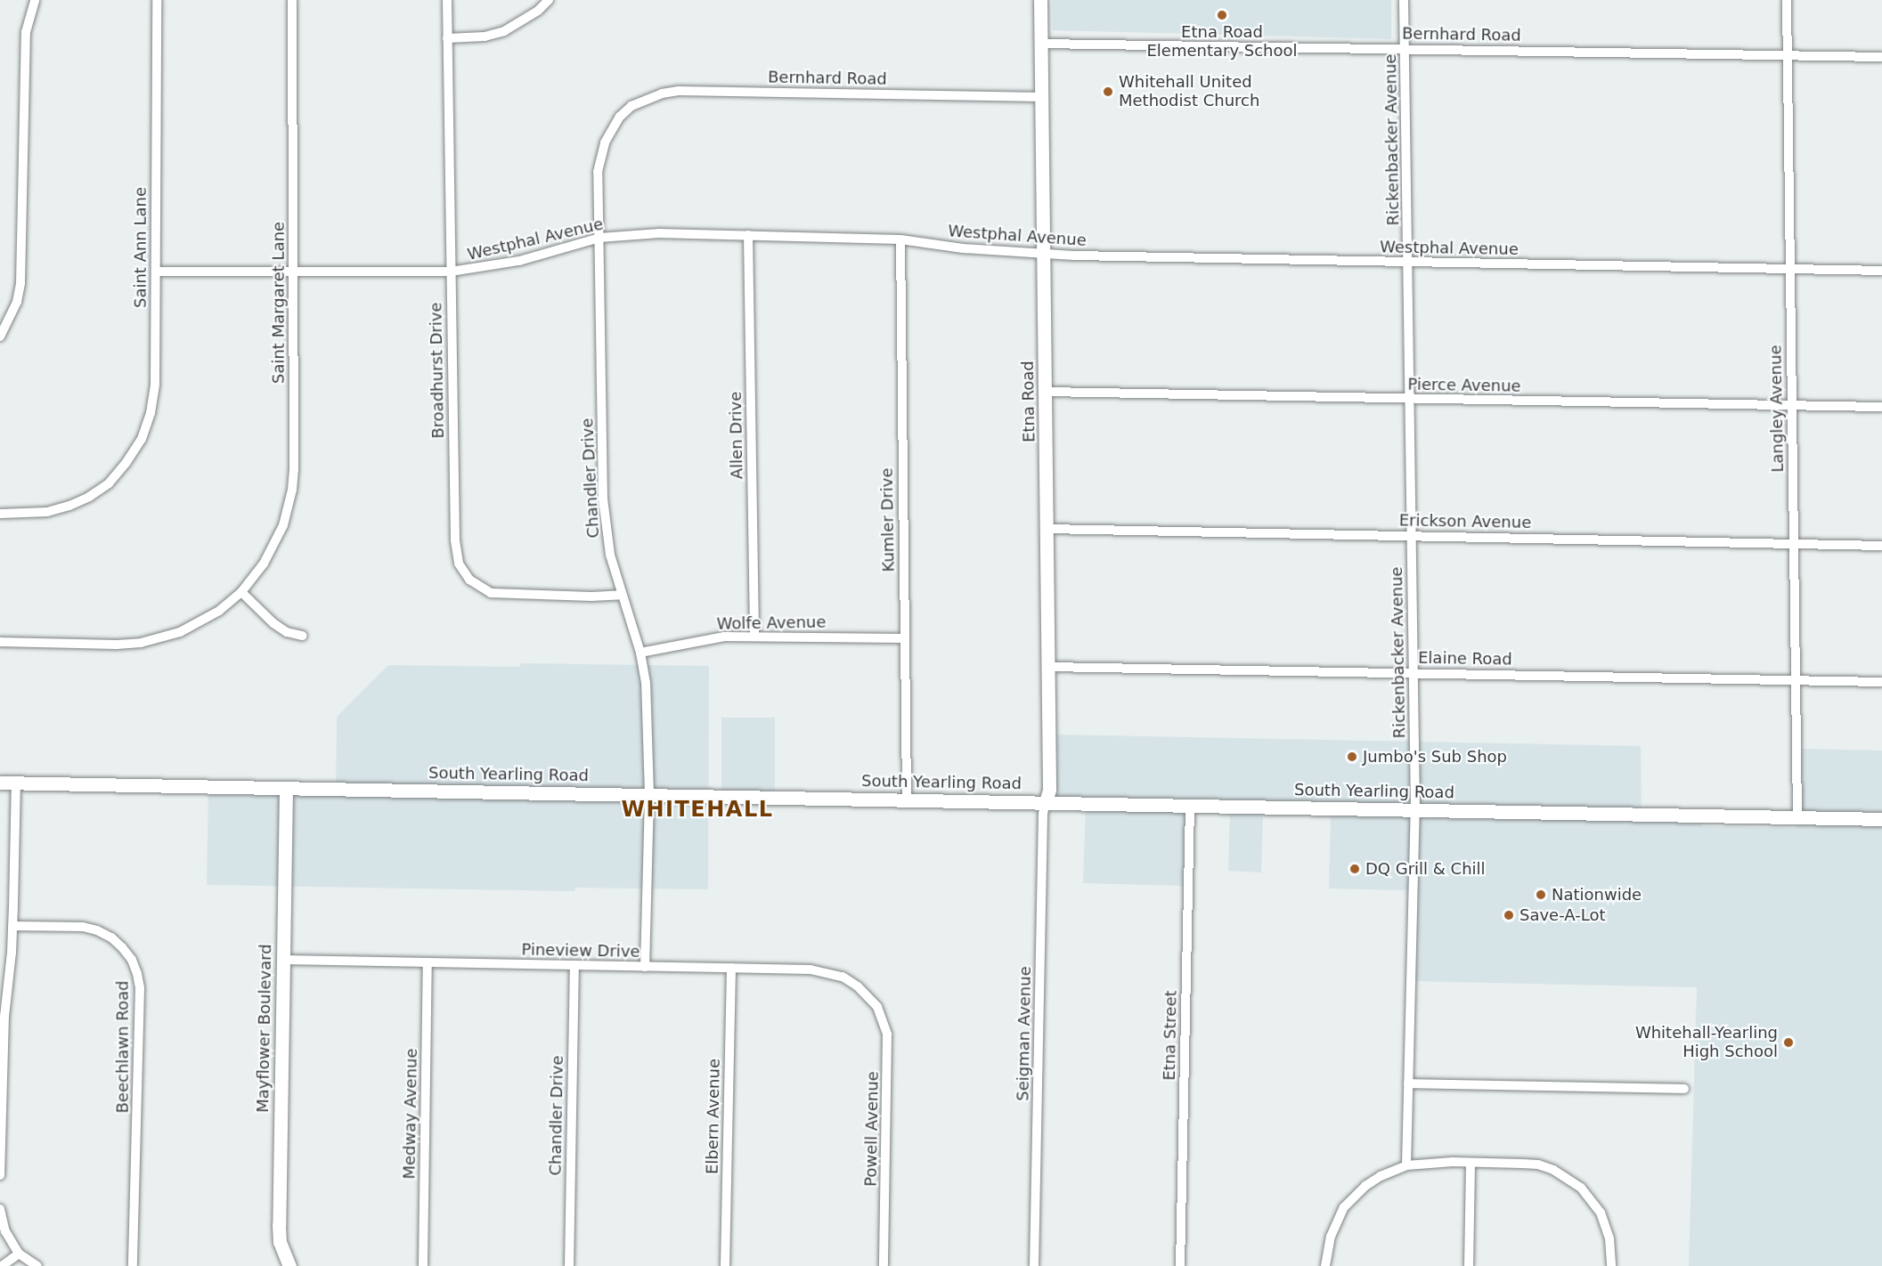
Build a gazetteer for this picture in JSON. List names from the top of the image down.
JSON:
{
  "streets": {
    "street": [
      "Bernhard Road",
      "Rickenbacker Avenue",
      "Westphal Avenue",
      "Saint Ann Lane",
      "Saint Margaret Lane",
      "Broadhurst Drive",
      "Pierce Avenue",
      "Etna Road",
      "Langley Avenue",
      "Allen Drive",
      "Chandler Drive",
      "Kumler Drive",
      "Erickson Avenue",
      "Wolfe Avenue",
      "Elaine Road",
      "South Yearling Road",
      "Pineview Drive",
      "Mayflower Boulevard",
      "Seigman Avenue",
      "Etna Street",
      "Beechlawn Road",
      "Medway Avenue",
      "Elbern Avenue",
      "Powell Avenue"
    ]
  },
  "crossings": [
    ["Bernhard Road", "Rickenbacker Avenue"],
    ["Bernhard Road", "Etna Road"],
    ["Bernhard Road", "Langley Avenue"],
    ["Bernhard Road", "Chandler Drive"],
    ["Rickenbacker Avenue", "Westphal Avenue"],
    ["Rickenbacker Avenue", "Pierce Avenue"],
    ["Rickenbacker Avenue", "Erickson Avenue"],
    ["Rickenbacker Avenue", "Elaine Road"],
    ["Rickenbacker Avenue", "South Yearling Road"],
    ["Westphal Avenue", "Saint Ann Lane"],
    ["Westphal Avenue", "Saint Margaret Lane"],
    ["Westphal Avenue", "Broadhurst Drive"],
    ["Westphal Avenue", "Etna Road"],
    ["Westphal Avenue", "Langley Avenue"],
    ["Westphal Avenue", "Allen Drive"],
    ["Westphal Avenue", "Chandler Drive"],
    ["Westphal Avenue", "Kumler Drive"],
    ["Broadhurst Drive", "Chandler Drive"],
    ["Pierce Avenue", "Etna Road"],
    ["Pierce Avenue", "Langley Avenue"],
    ["Etna Road", "Erickson Avenue"],
    ["Etna Road", "Elaine Road"],
    ["Etna Road", "South Yearling Road"],
    ["Etna Road", "Seigman Avenue"],
    ["Langley Avenue", "Erickson Avenue"],
    ["Langley Avenue", "Elaine Road"],
    ["Langley Avenue", "South Yearling Road"],
    ["Allen Drive", "Wolfe Avenue"],
    ["Chandler Drive", "Wolfe Avenue"],
    ["Chandler Drive", "South Yearling Road"],
    ["Chandler Drive", "Pineview Drive"],
    ["Kumler Drive", "Wolfe Avenue"],
    ["Kumler Drive", "South Yearling Road"],
    ["South Yearling Road", "Mayflower Boulevard"],
    ["South Yearling Road", "Seigman Avenue"],
    ["South Yearling Road", "Etna Street"],
    ["Pineview Drive", "Mayflower Boulevard"],
    ["Pineview Drive", "Medway Avenue"],
    ["Pineview Drive", "Elbern Avenue"],
    ["Pineview Drive", "Powell Avenue"]
  ],
  "districts": ["WHITEHALL"],
  "places": [
    "Etna Road Elementary School",
    "Whitehall United Methodist Church",
    "Jumbo's Sub Shop",
    "DQ Grill & Chill",
    "Nationwide",
    "Save-A-Lot",
    "Whitehall-Yearling High School"
  ]
}
